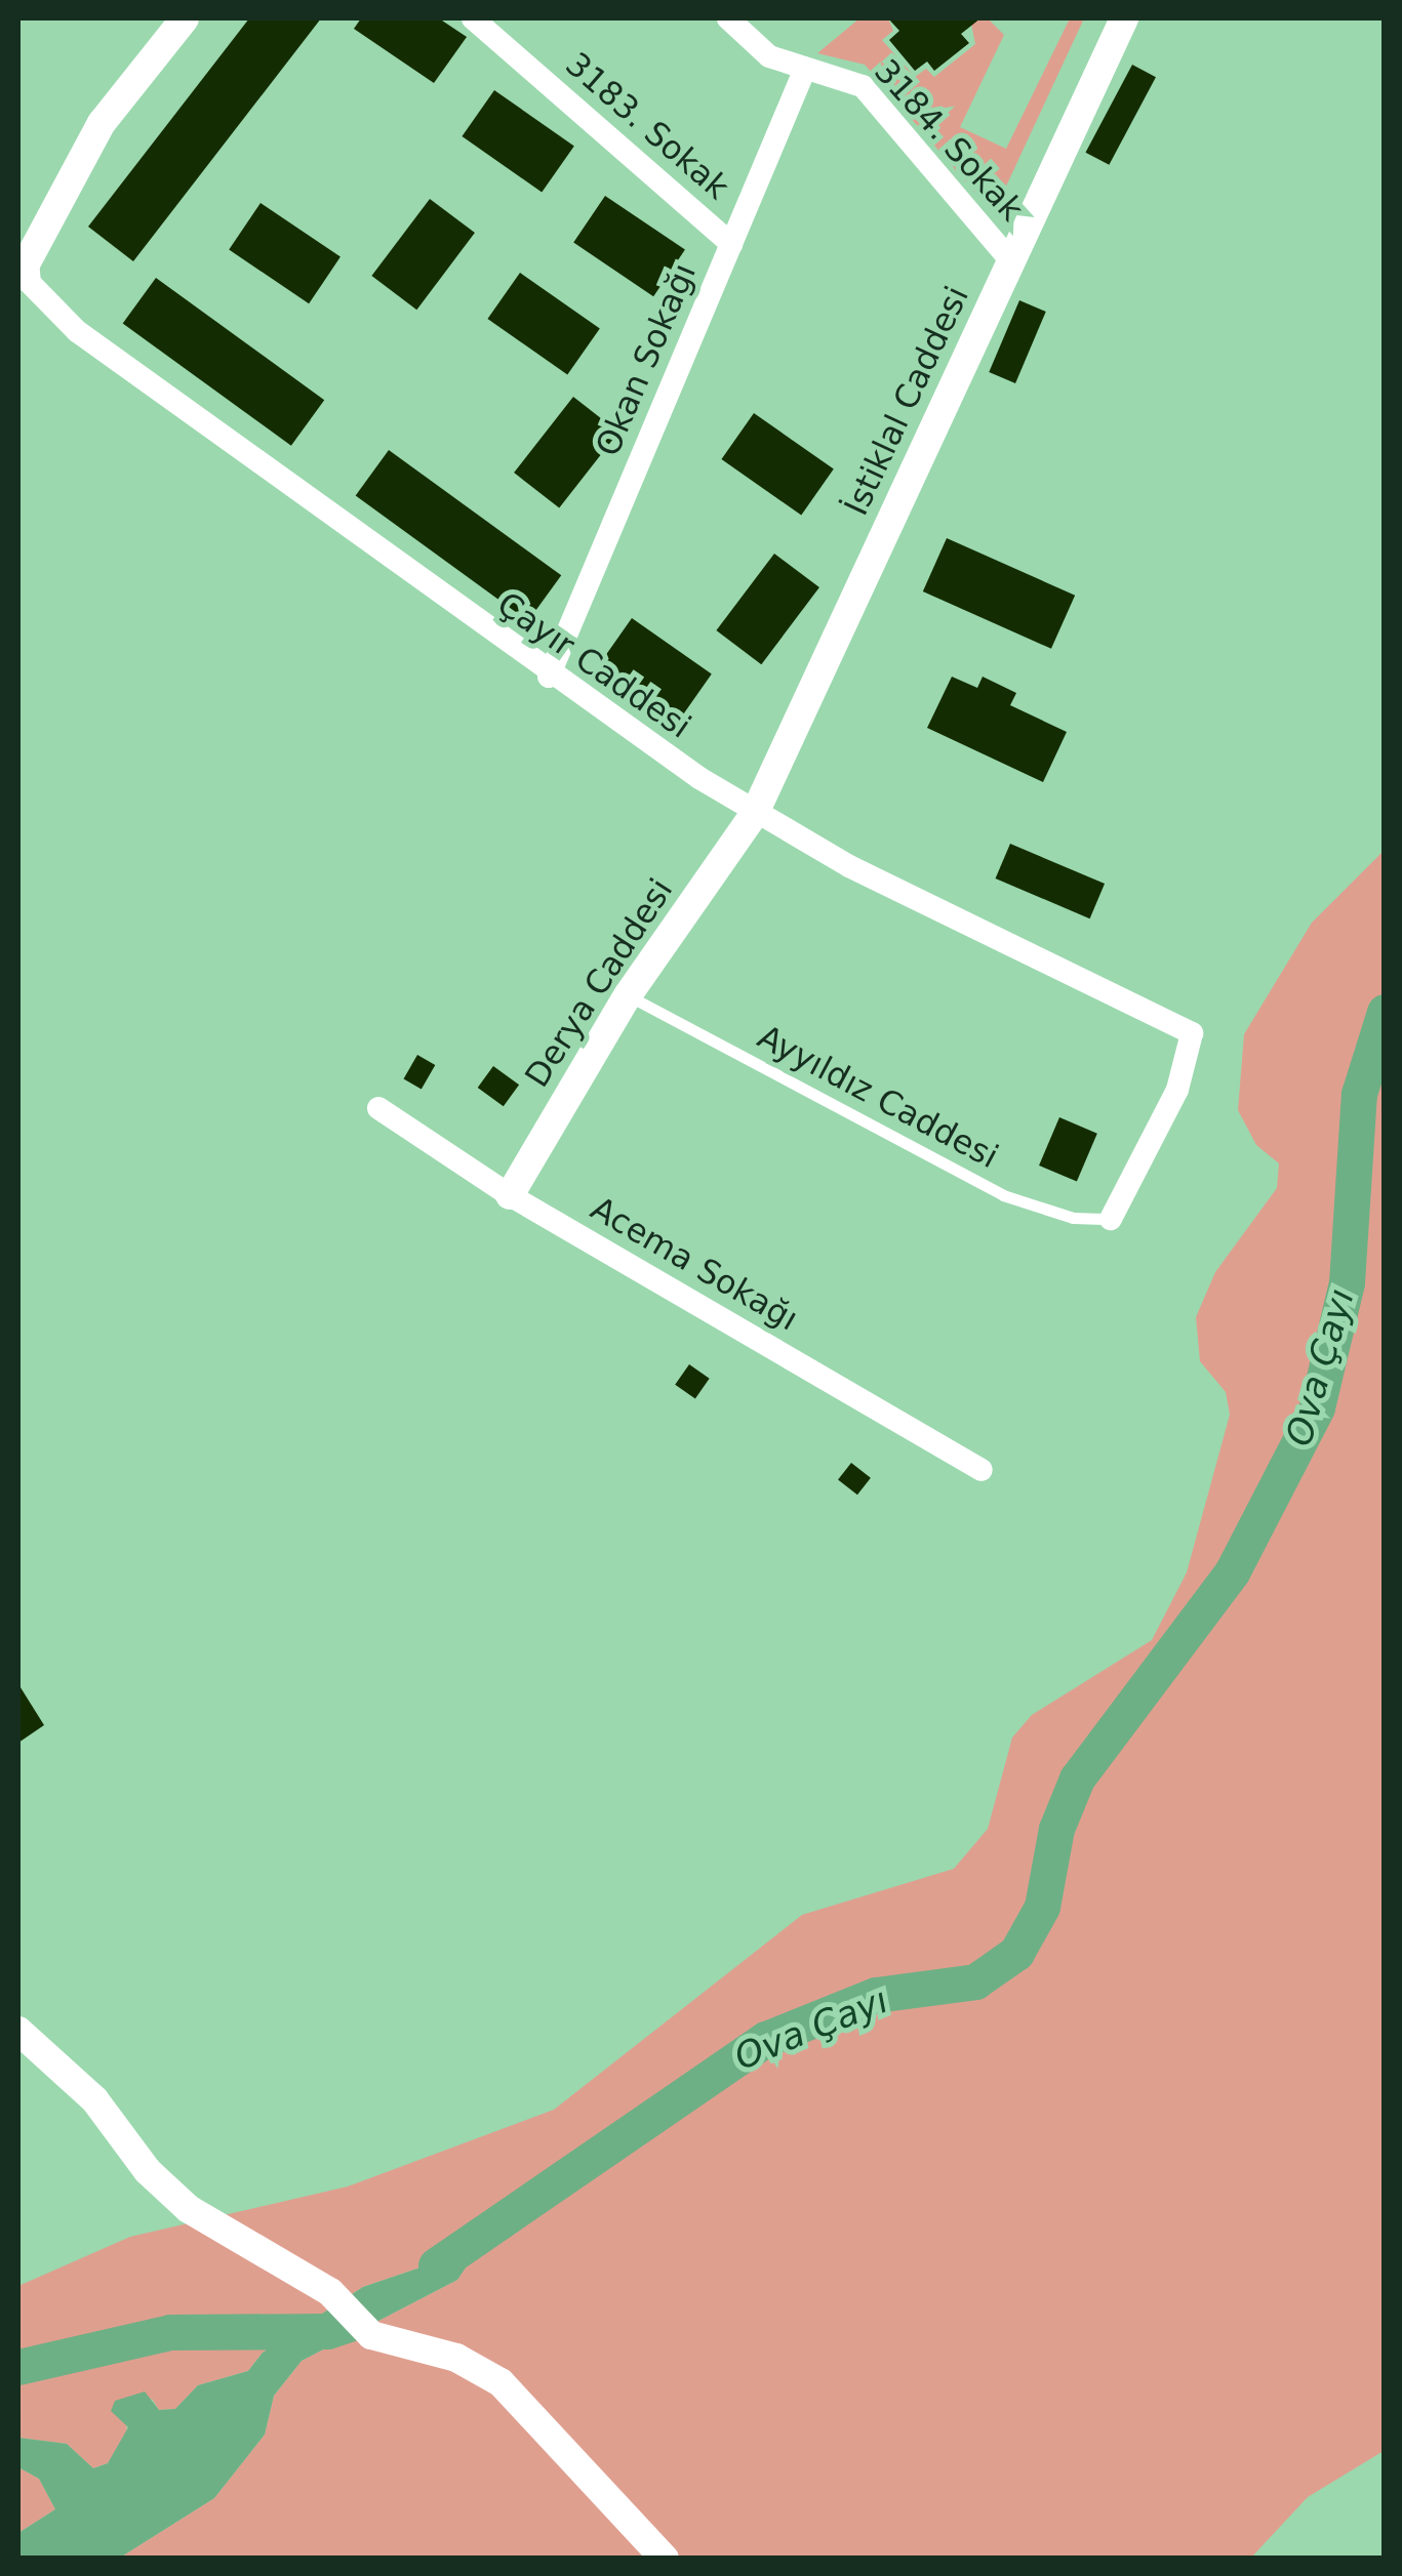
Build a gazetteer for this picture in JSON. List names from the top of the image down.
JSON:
{
  "streets": {
    "street": [
      "3183. Sokak",
      "3184. Sokak",
      "Okan Sokağı",
      "İstiklal Caddesi",
      "Çayır Caddesi",
      "Derya Caddesi",
      "Acema Sokağı"
    ],
    "lane": ["Ayyıldız Caddesi"]
  },
  "crossings": [
    ["3183. Sokak", "Okan Sokağı"],
    ["3184. Sokak", "Okan Sokağı"],
    ["3184. Sokak", "İstiklal Caddesi"],
    ["Okan Sokağı", "Çayır Caddesi"],
    ["İstiklal Caddesi", "Çayır Caddesi"],
    ["İstiklal Caddesi", "Derya Caddesi"],
    ["Çayır Caddesi", "Derya Caddesi"],
    ["Çayır Caddesi", "Ayyıldız Caddesi"],
    ["Derya Caddesi", "Ayyıldız Caddesi"],
    ["Derya Caddesi", "Acema Sokağı"]
  ],
  "water": ["Ova Çayı"]
}
